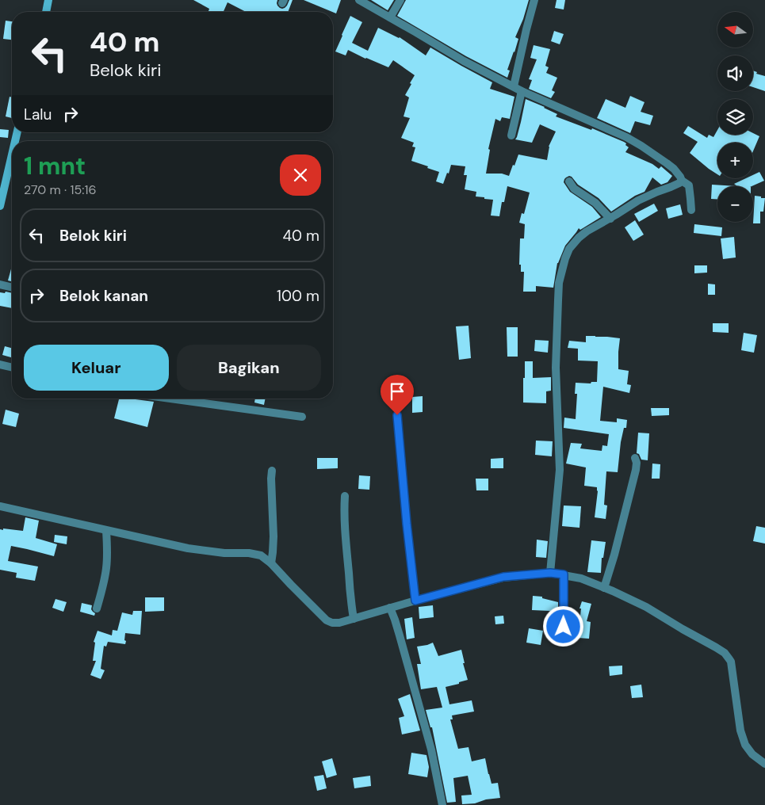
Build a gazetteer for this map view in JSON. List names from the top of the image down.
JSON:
{
  "north": "left",
  "page": {
    "map_buttons": ["+", "−"],
    "turn": ["40 m", "Belok kiri"],
    "then": "Lalu",
    "heading": ["1 mnt", "270 m · 15:16"],
    "list": [
      {
        "name": "Belok kiri",
        "value": "40 m"
      },
      {
        "name": "Belok kanan",
        "value": "100 m"
      }
    ],
    "buttons": ["Keluar", "Bagikan"]
  }
}
